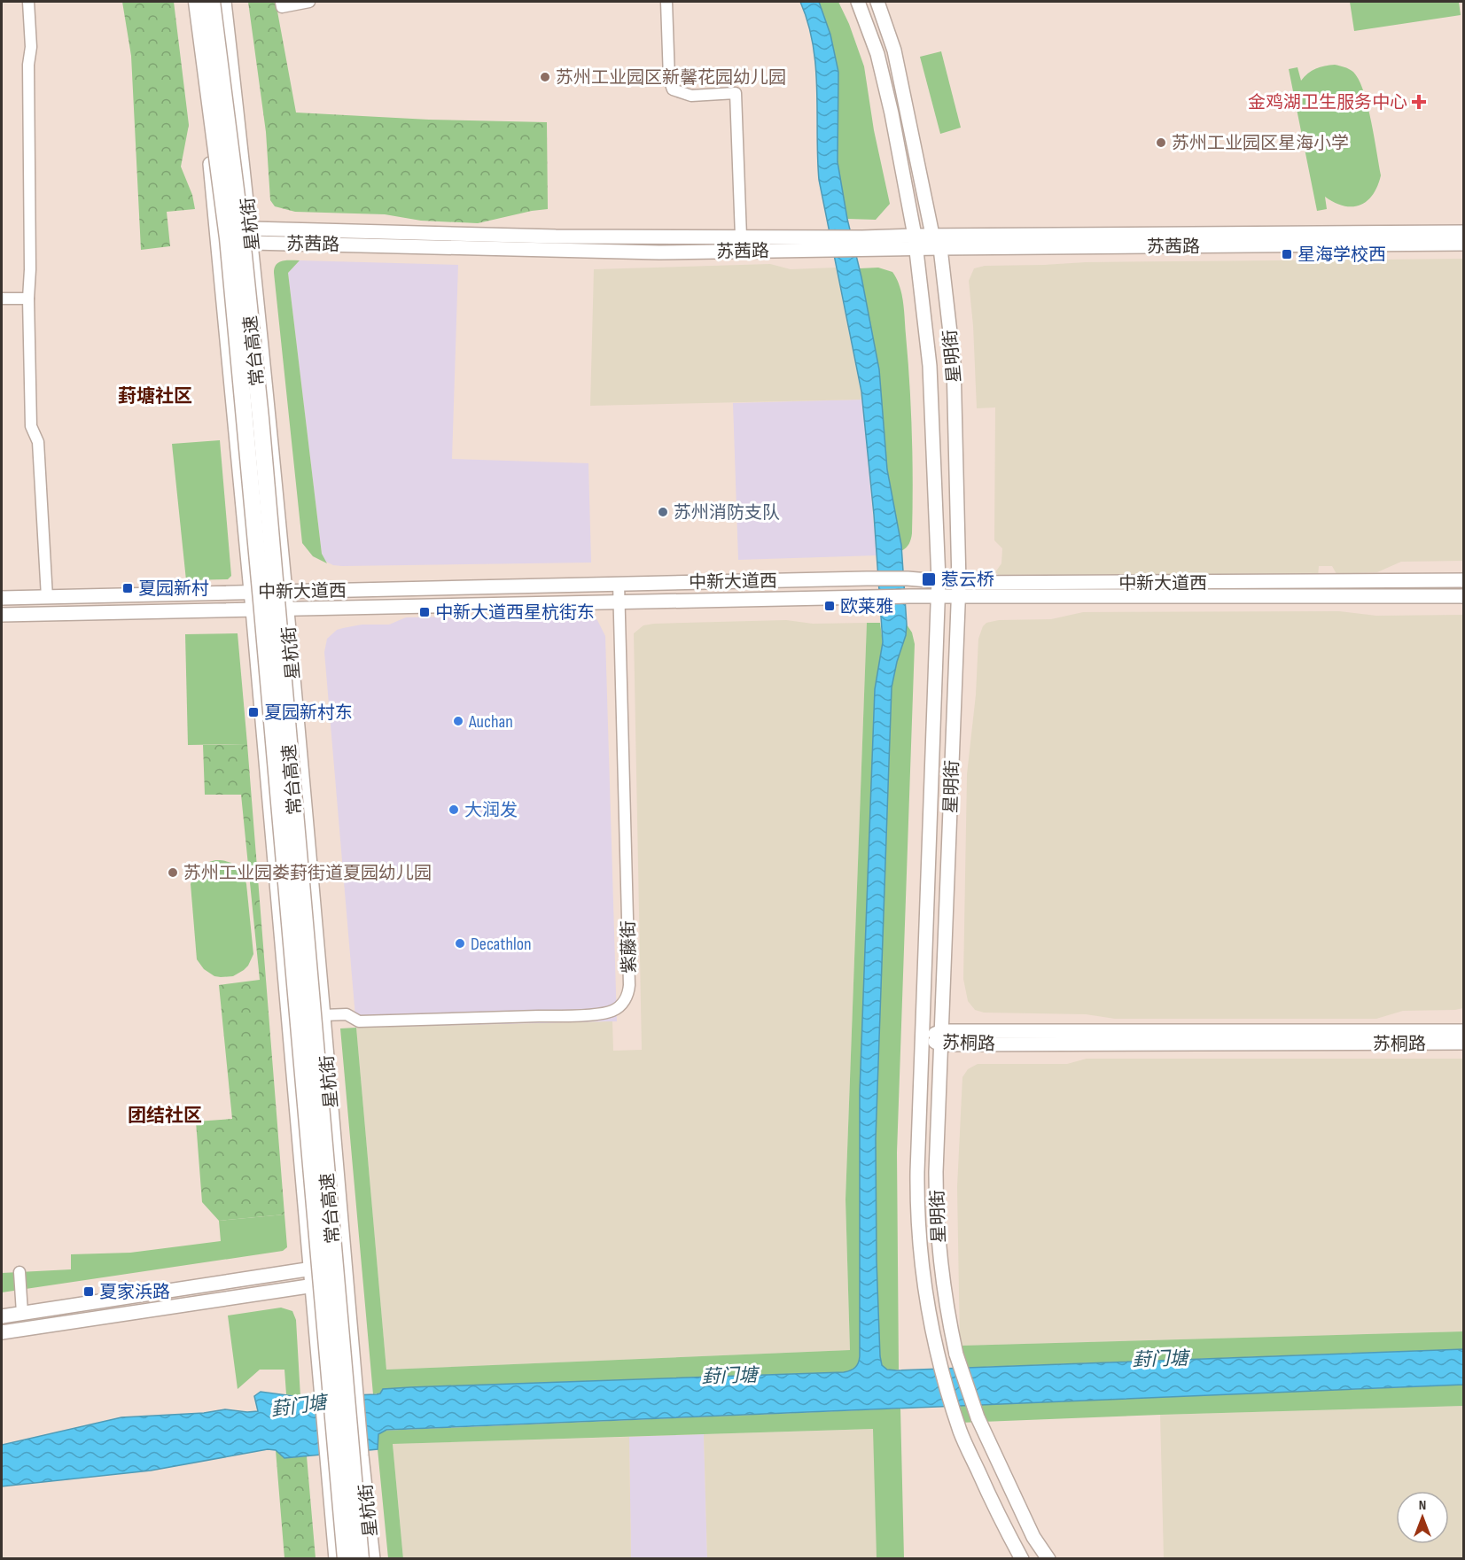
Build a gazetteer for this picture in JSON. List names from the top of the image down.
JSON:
{
  "streets": {
    "highway": ["常台高速"],
    "main road": [
      "星杭街",
      "苏茜路",
      "星明街",
      "中新大道西",
      "苏桐路"
    ],
    "street": ["紫藤街"]
  },
  "crossings": [
    ["星杭街", "苏茜路"],
    ["星杭街", "常台高速"],
    ["星杭街", "中新大道西"],
    ["星杭街", "紫藤街"],
    ["苏茜路", "星明街"],
    ["星明街", "中新大道西"],
    ["星明街", "苏桐路"],
    ["中新大道西", "紫藤街"]
  ],
  "districts": ["葑塘社区", "团结社区"],
  "water": ["葑门塘"],
  "places": {
    "other": [
      "苏州工业园区新馨花园幼儿园",
      "苏州工业园区星海小学",
      "苏州消防支队",
      "Auchan",
      "大润发",
      "苏州工业园娄葑街道夏园幼儿园",
      "Decathlon"
    ],
    "health": ["金鸡湖卫生服务中心"],
    "transit": [
      "星海学校西",
      "惹云桥",
      "夏园新村",
      "欧莱雅",
      "中新大道西星杭街东",
      "夏园新村东",
      "夏家浜路"
    ]
  },
  "north": "top"
}
